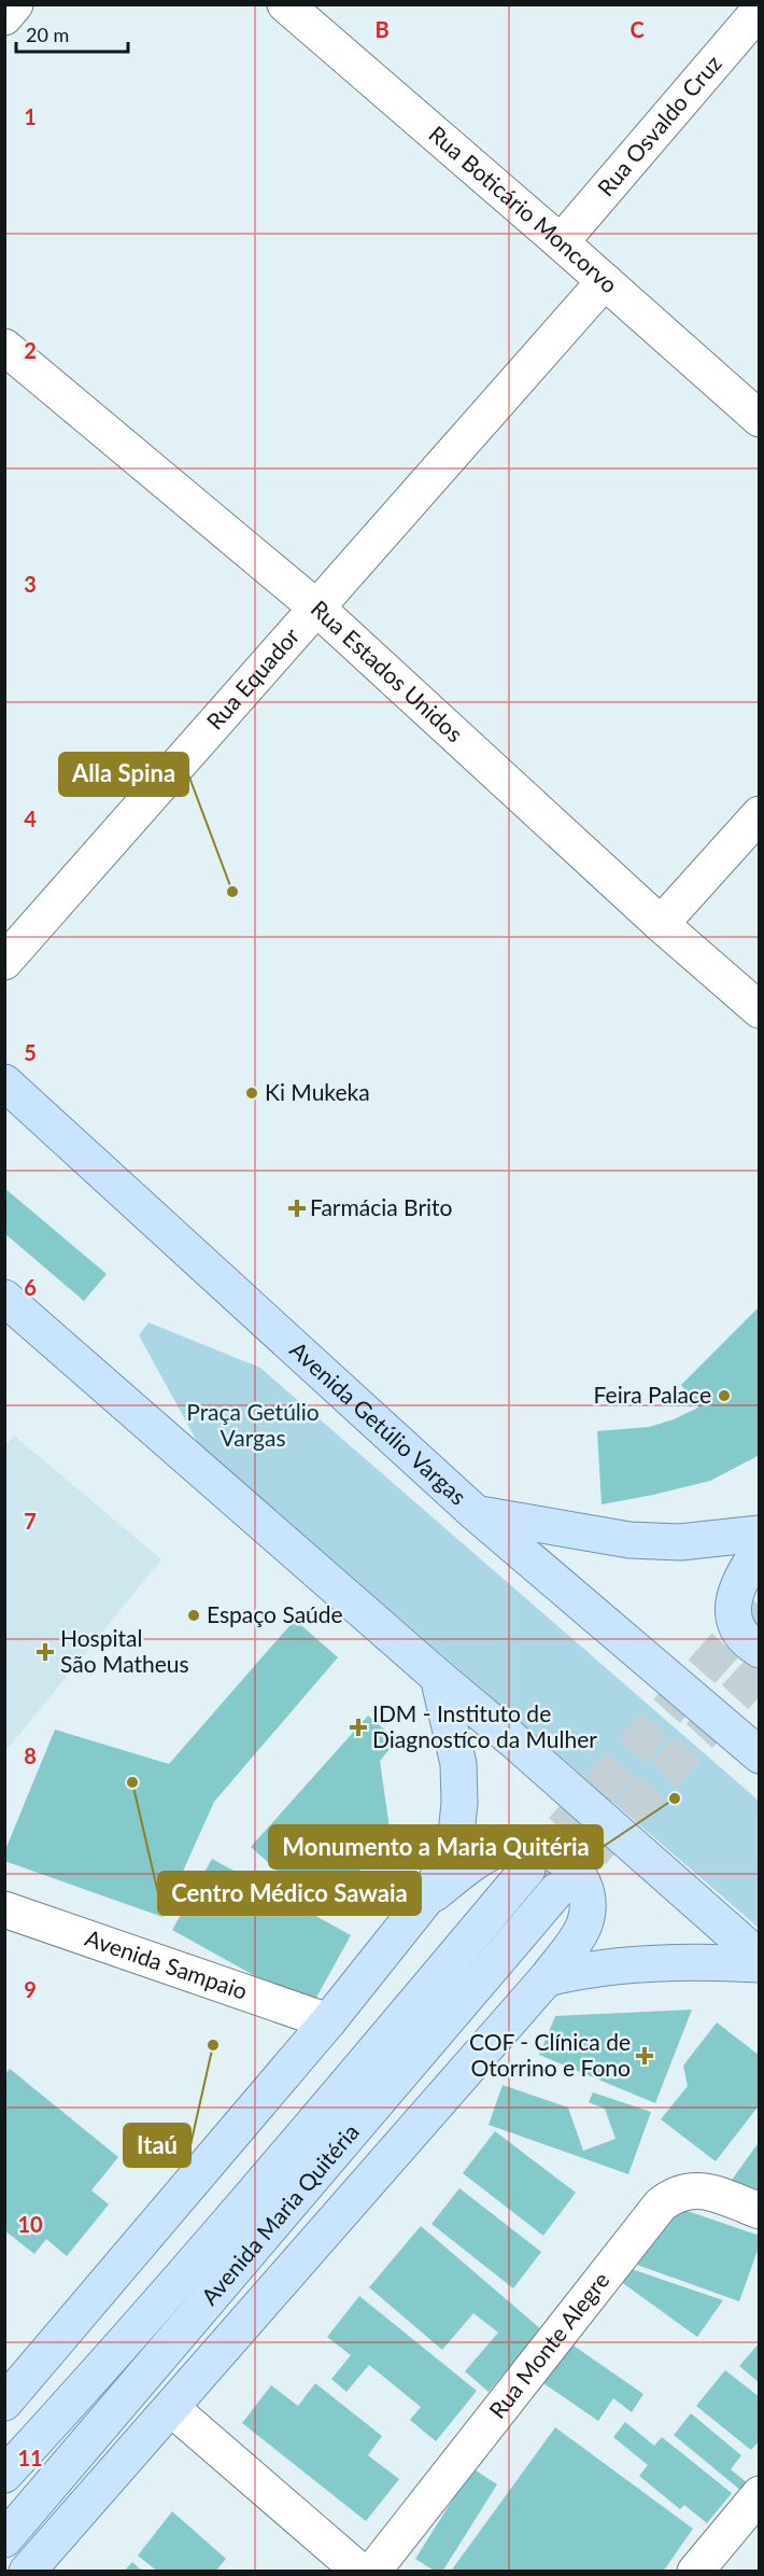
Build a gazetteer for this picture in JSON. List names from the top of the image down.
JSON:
{
  "streets": {
    "main road": ["Avenida Getúlio Vargas", "Avenida Maria Quitéria"],
    "street": [
      "Rua Osvaldo Cruz",
      "Rua Boticário Moncorvo",
      "Rua Estados Unidos",
      "Rua Equador",
      "Avenida Sampaio",
      "Rua Monte Alegre"
    ]
  },
  "crossings": [
    ["Rua Osvaldo Cruz", "Rua Boticário Moncorvo"],
    ["Rua Boticário Moncorvo", "Rua Equador"],
    ["Rua Estados Unidos", "Rua Equador"]
  ],
  "parks": ["Praça Getúlio Vargas"],
  "places": {
    "other": [
      "Alla Spina",
      "Ki Mukeka",
      "Feira Palace",
      "Espaço Saúde",
      "Centro Médico Sawaia",
      "Monumento a Maria Quitéria",
      "Itaú"
    ],
    "health": [
      "Farmácia Brito",
      "Hospital São Matheus",
      "IDM - Instituto de Diagnostíco da Mulher",
      "COF - Clínica de Otorrino e Fono"
    ]
  },
  "scale_bar": "20 m",
  "grid": {
    "columns": ["B", "C"],
    "rows": [
      "1",
      "2",
      "3",
      "4",
      "5",
      "6",
      "7",
      "8",
      "9",
      "10",
      "11"
    ]
  }
}
